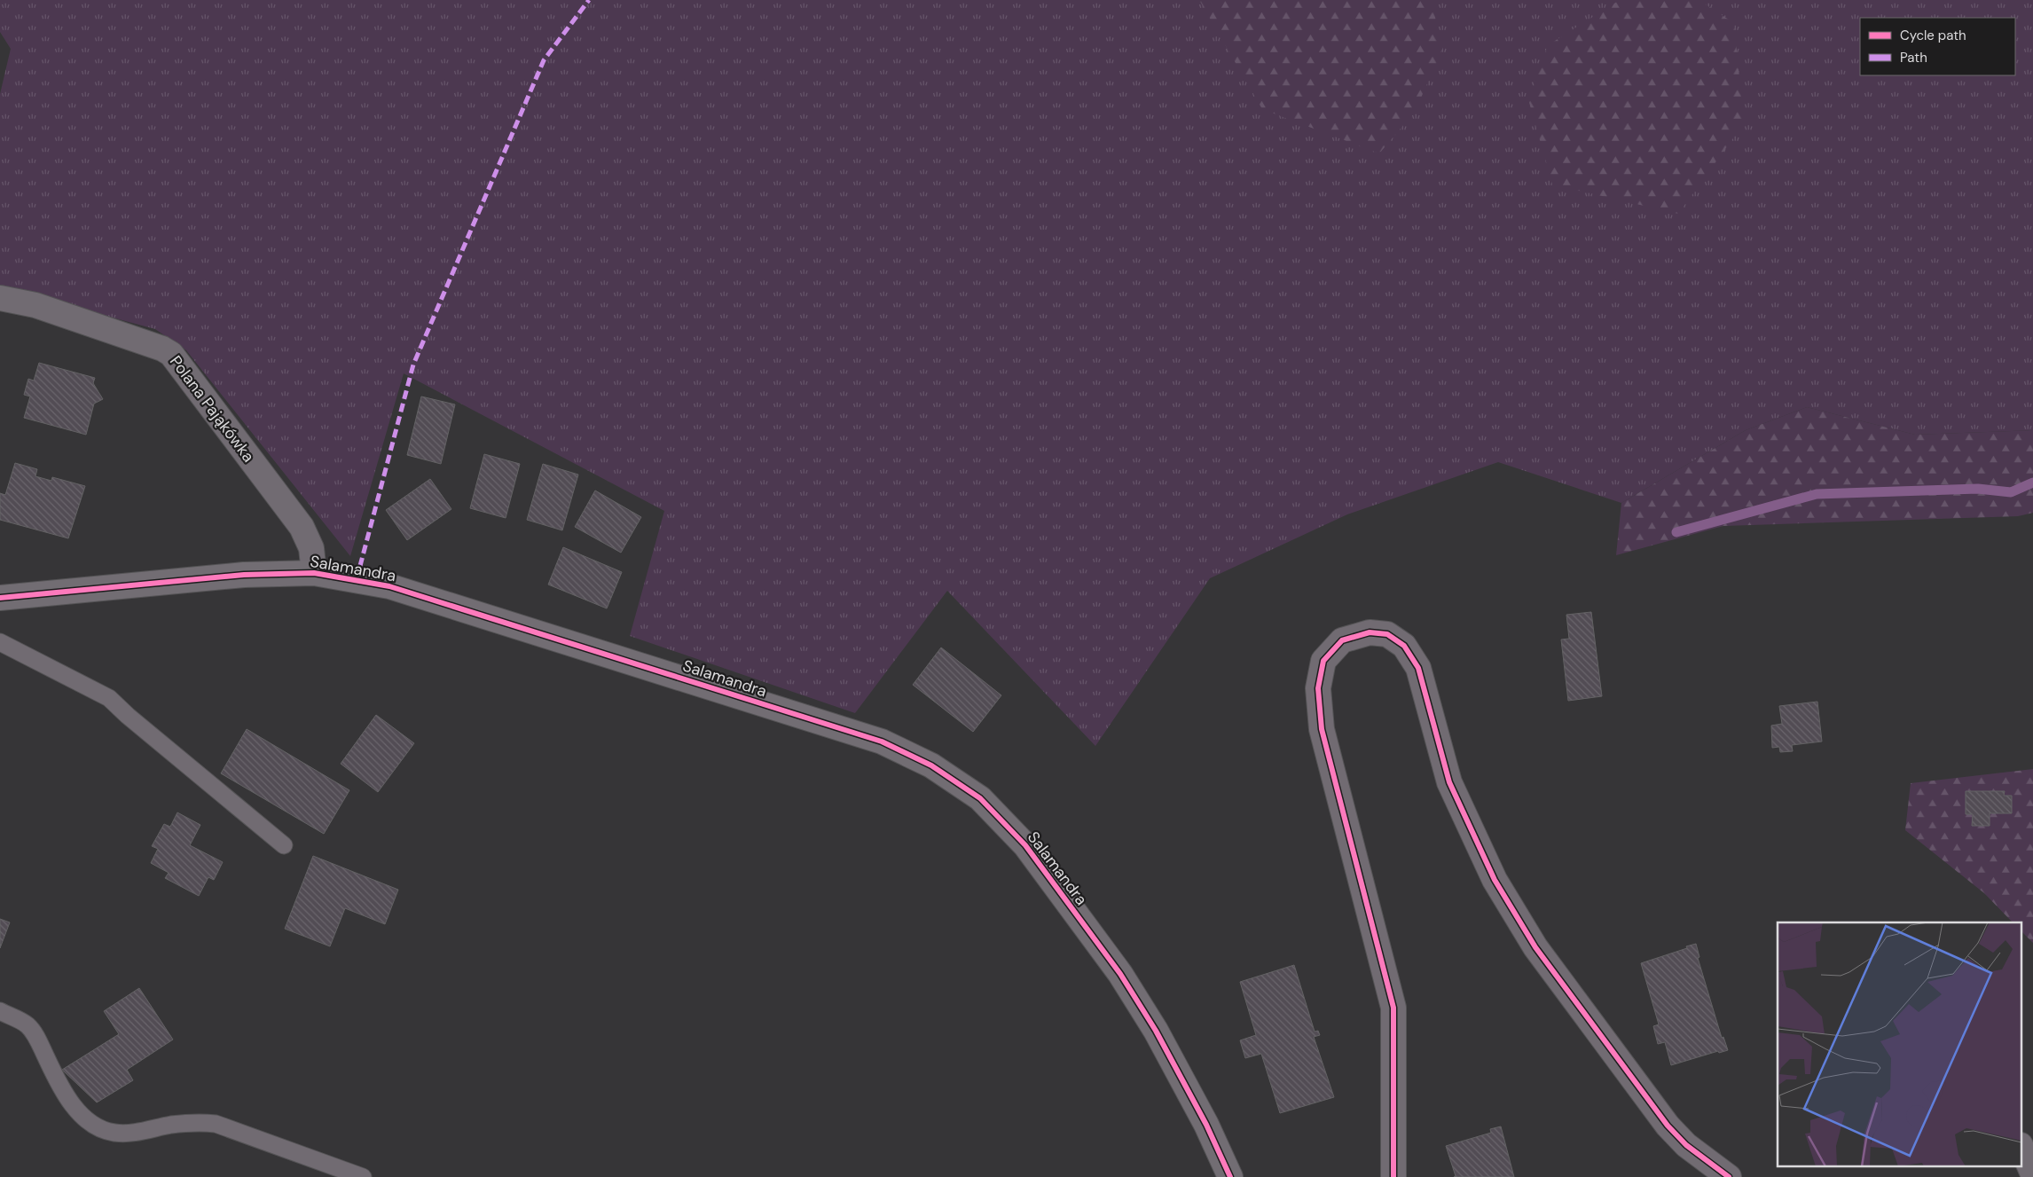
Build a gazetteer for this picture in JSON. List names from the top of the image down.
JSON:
{
  "streets": {
    "street": ["Polana Pająkówka", "Salamandra"]
  },
  "crossings": [
    ["Polana Pająkówka", "Salamandra"]
  ],
  "legend": ["Cycle path", "Path"]
}
